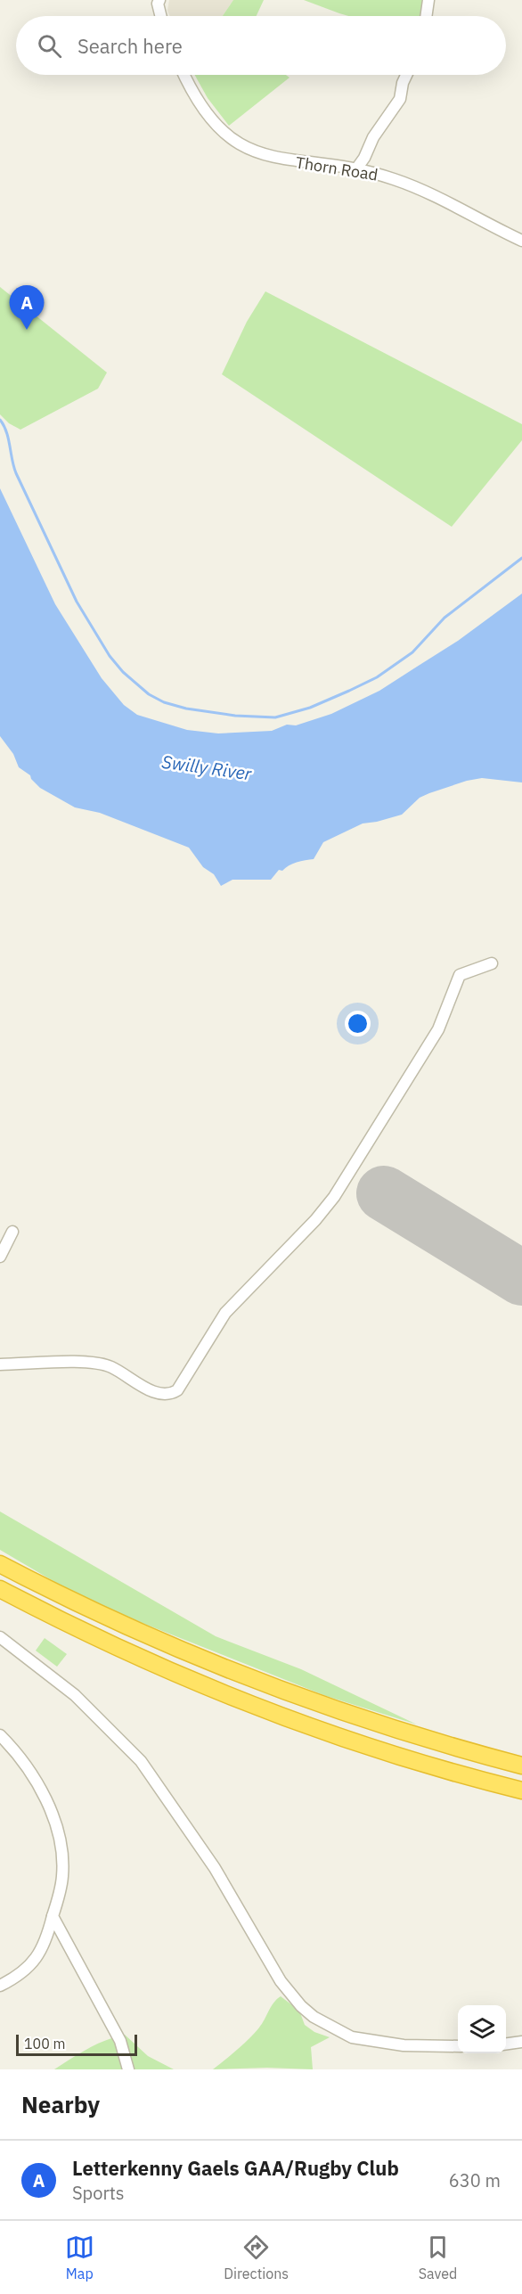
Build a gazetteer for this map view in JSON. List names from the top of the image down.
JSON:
{
  "streets": {
    "street": ["Thorn Road"]
  },
  "water": ["Swilly River"],
  "scale_bar": "100 m",
  "page": {
    "search": "Search here",
    "pins": "A",
    "scale": "100 m",
    "heading": "Nearby",
    "list": [
      {
        "mark": "A",
        "name": "Letterkenny Gaels GAA/Rugby Club",
        "note": "Sports",
        "value": "630 m"
      }
    ],
    "nav": ["Map", "Directions", "Saved"]
  }
}
